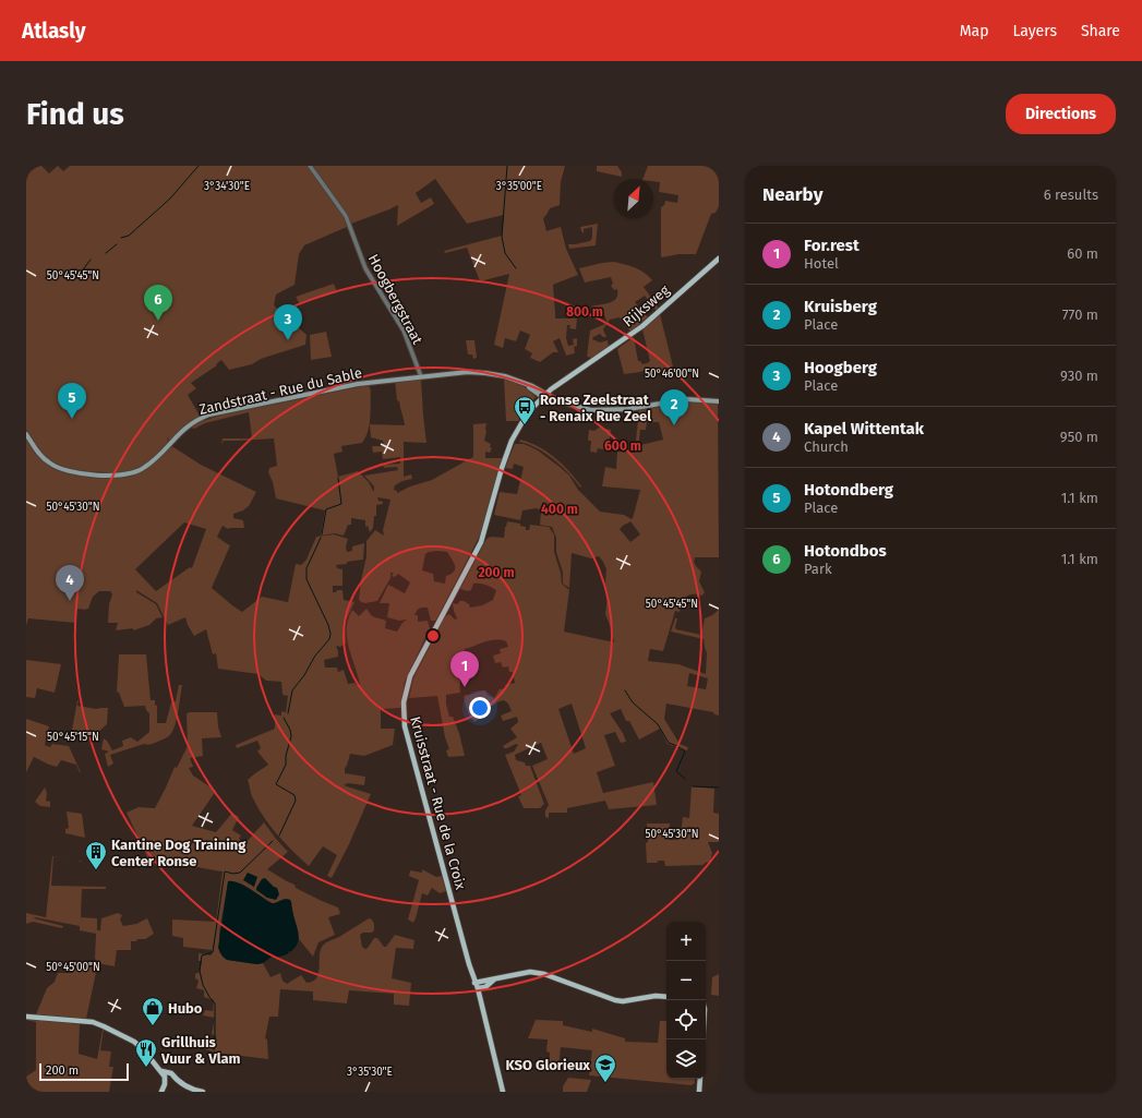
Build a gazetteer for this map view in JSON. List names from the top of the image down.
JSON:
{
  "streets": {
    "main road": ["Rijksweg", "Zandstraat - Rue du Sable", "Kruisstraat - Rue de la Croix"],
    "street": ["Hoogbergstraat"]
  },
  "crossings": [
    ["Hoogbergstraat", "Zandstraat - Rue du Sable"],
    ["Rijksweg", "Zandstraat - Rue du Sable"],
    ["Rijksweg", "Kruisstraat - Rue de la Croix"],
    ["Zandstraat - Rue du Sable", "Kruisstraat - Rue de la Croix"]
  ],
  "places": {
    "bus stop": ["Ronse Zeelstraat - Renaix Rue Zeel"],
    "building": ["Kantine Dog Training Center Ronse"],
    "shop": ["Hubo"],
    "restaurant": ["Grillhuis Vuur & Vlam"],
    "school or university": ["KSO Glorieux"]
  },
  "scale_bar": "200 m",
  "north": "top right",
  "page": {
    "header": "Atlasly",
    "nav": ["Map", "Layers", "Share"],
    "buttons": "Directions",
    "title": "Find us",
    "heading": ["Nearby", "6 results"],
    "list": [
      {
        "mark": "1",
        "name": "For.rest",
        "note": "Hotel",
        "value": "60 m"
      },
      {
        "mark": "2",
        "name": "Kruisberg",
        "note": "Place",
        "value": "770 m"
      },
      {
        "mark": "3",
        "name": "Hoogberg",
        "note": "Place",
        "value": "930 m"
      },
      {
        "mark": "4",
        "name": "Kapel Wittentak",
        "note": "Church",
        "value": "950 m"
      },
      {
        "mark": "5",
        "name": "Hotondberg",
        "note": "Place",
        "value": "1.1 km"
      },
      {
        "mark": "6",
        "name": "Hotondbos",
        "note": "Park",
        "value": "1.1 km"
      }
    ],
    "pins": [
      "6",
      "3",
      "5",
      "2",
      "4",
      "1"
    ],
    "map_buttons": ["+", "−"],
    "scale": "200 m"
  },
  "coordinates": [
    "3°34'30\"E",
    "3°35'00\"E",
    "50°45'45\"N",
    "50°46'00\"N",
    "50°45'30\"N",
    "50°45'15\"N",
    "50°45'00\"N",
    "3°35'30\"E"
  ],
  "rings": [
    "800 m",
    "600 m",
    "400 m",
    "200 m"
  ]
}
